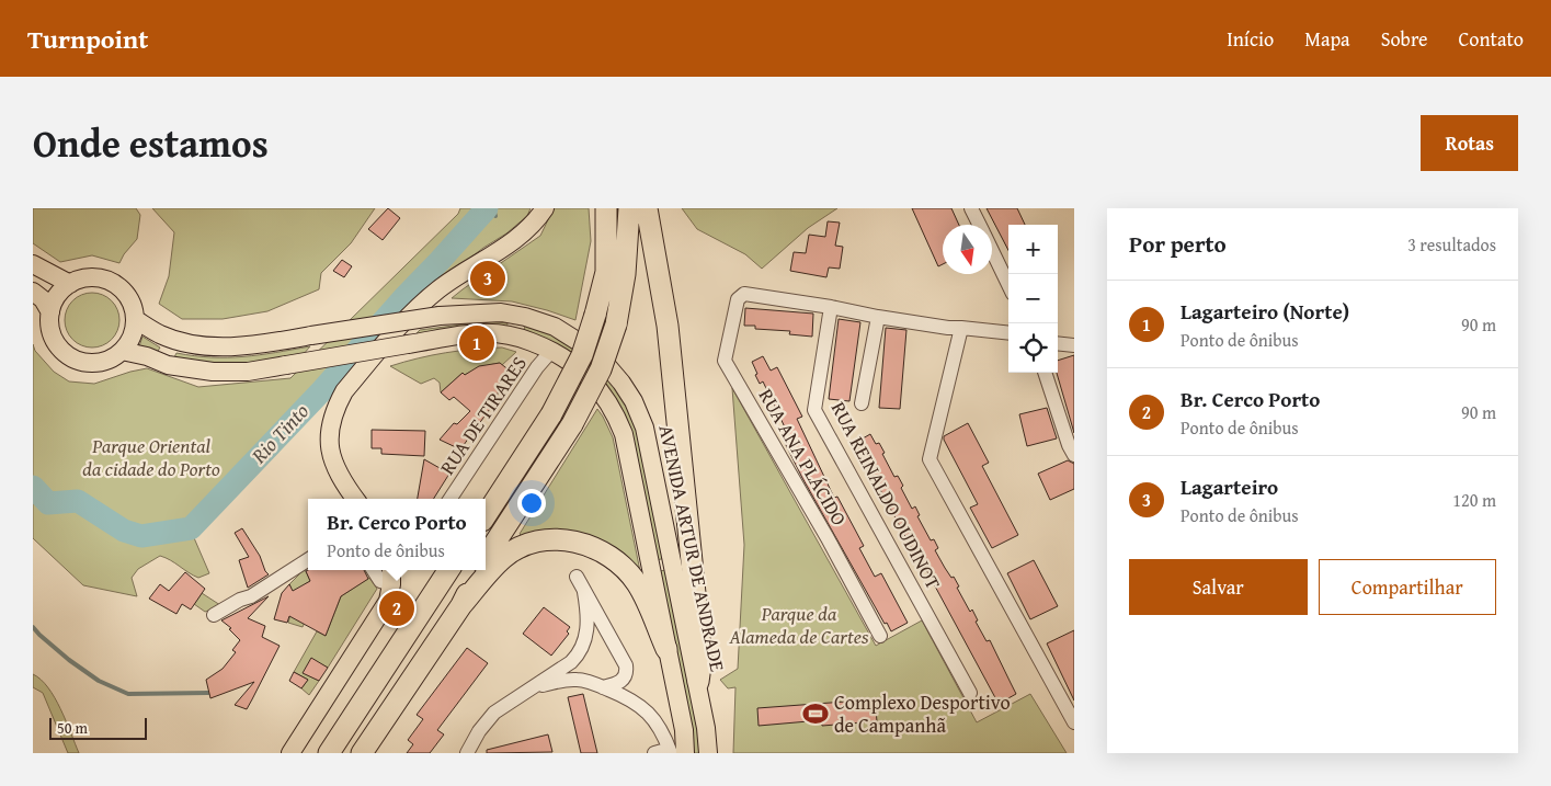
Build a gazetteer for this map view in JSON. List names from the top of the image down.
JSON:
{
  "streets": {
    "main road": ["AVENIDA ARTUR DE ANDRADE"],
    "street": ["RUA DE TIRARES", "RUA ANA PLÁCIDO", "RUA REINALDO OUDINOT"]
  },
  "crossings": [
    ["RUA ANA PLÁCIDO", "RUA REINALDO OUDINOT"]
  ],
  "water": ["Rio Tinto"],
  "parks": ["Parque Oriental da cidade do Porto", "Parque da Alameda de Cartes"],
  "places": {
    "sports": ["Complexo Desportivo de Campanhã"]
  },
  "scale_bar": "50 m",
  "north": "bottom",
  "page": {
    "header": "Turnpoint",
    "nav": [
      "Início",
      "Mapa",
      "Sobre",
      "Contato"
    ],
    "title": "Onde estamos",
    "buttons": [
      "Rotas",
      ["Salvar", "Compartilhar"]
    ],
    "heading": ["Por perto", "3 resultados"],
    "map_buttons": ["+", "−"],
    "pins": ["3", "1", "2"],
    "list": [
      {
        "mark": "1",
        "name": "Lagarteiro (Norte)",
        "note": "Ponto de ônibus",
        "value": "90 m"
      },
      {
        "mark": "2",
        "name": "Br. Cerco Porto",
        "note": "Ponto de ônibus",
        "value": "90 m"
      },
      {
        "mark": "3",
        "name": "Lagarteiro",
        "note": "Ponto de ônibus",
        "value": "120 m"
      }
    ],
    "popup": ["Br. Cerco Porto", "Ponto de ônibus"],
    "scale": "50 m"
  }
}
